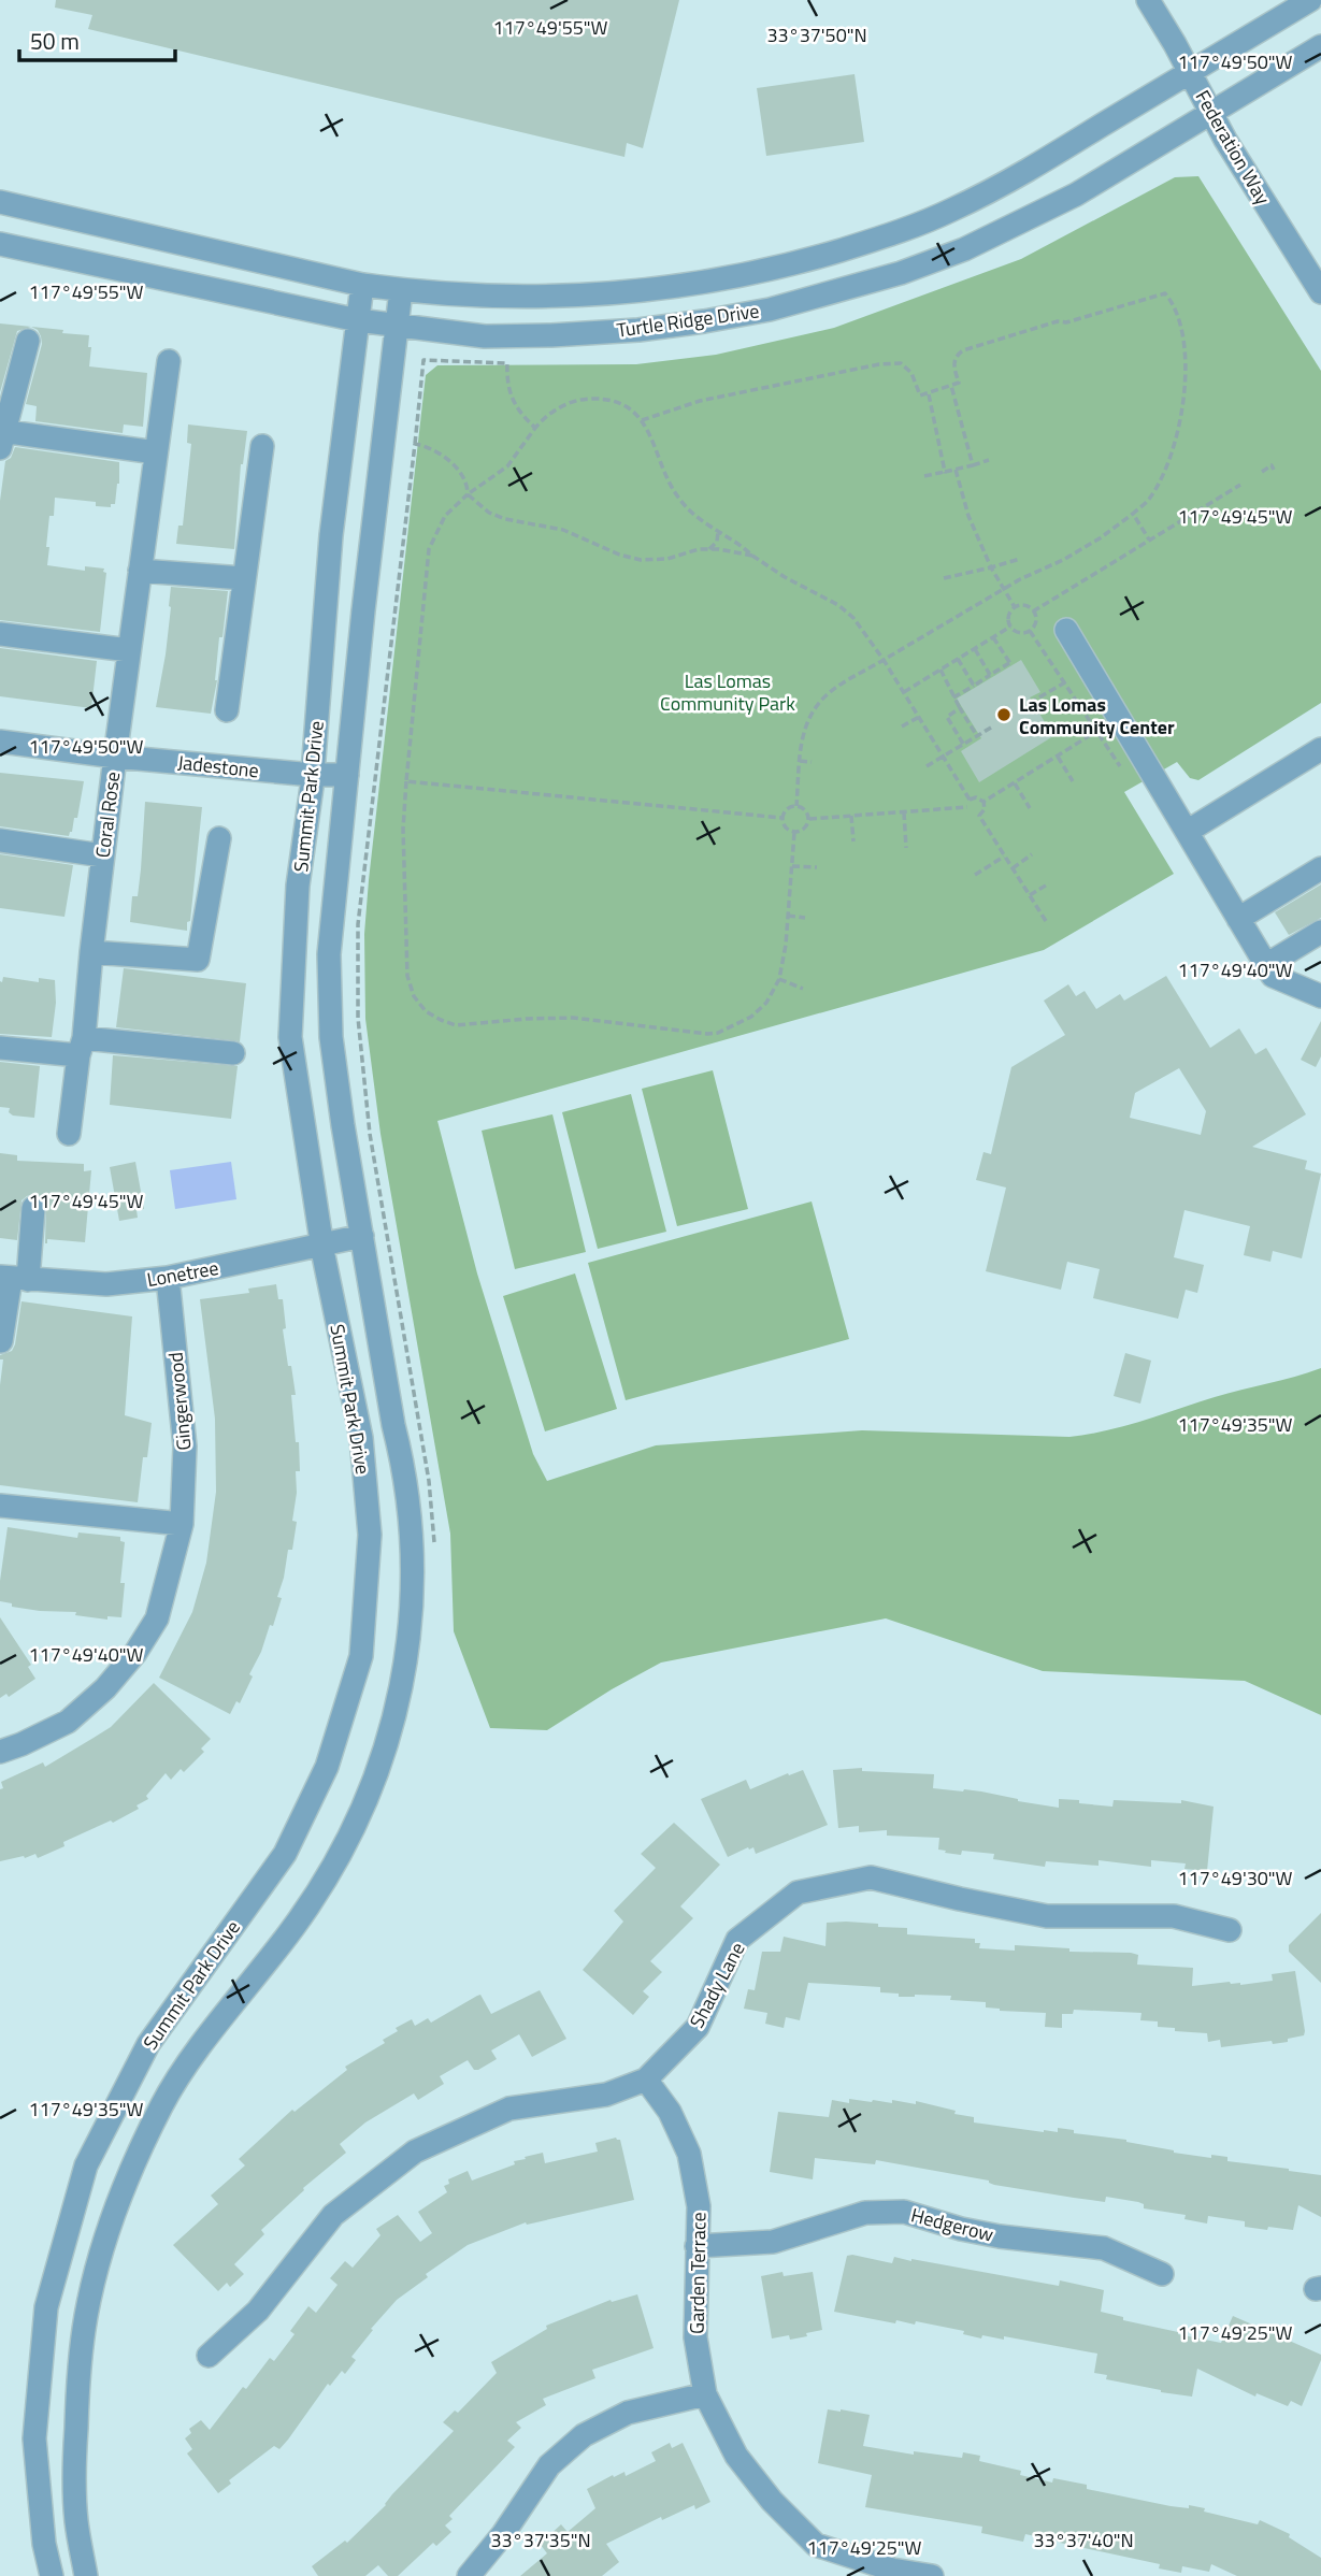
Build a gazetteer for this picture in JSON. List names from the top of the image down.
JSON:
{
  "streets": {
    "street": [
      "Federation Way",
      "Turtle Ridge Drive",
      "Jadestone",
      "Summit Park Drive",
      "Coral Rose",
      "Lonetree",
      "Gingerwood",
      "Shady Lane",
      "Hedgerow",
      "Garden Terrace"
    ]
  },
  "crossings": [
    ["Federation Way", "Turtle Ridge Drive"],
    ["Turtle Ridge Drive", "Summit Park Drive"],
    ["Jadestone", "Summit Park Drive"],
    ["Jadestone", "Coral Rose"],
    ["Summit Park Drive", "Lonetree"],
    ["Lonetree", "Gingerwood"],
    ["Shady Lane", "Garden Terrace"],
    ["Hedgerow", "Garden Terrace"]
  ],
  "parks": ["Las Lomas Community Park"],
  "places": ["Las Lomas Community Center"],
  "scale_bar": "50 m",
  "coordinates": [
    "117°49'55\"W",
    "33°37'50\"N",
    "117°49'50\"W",
    "117°49'45\"W",
    "117°49'40\"W",
    "117°49'35\"W",
    "117°49'30\"W",
    "117°49'25\"W",
    "33°37'35\"N",
    "33°37'40\"N"
  ]
}
